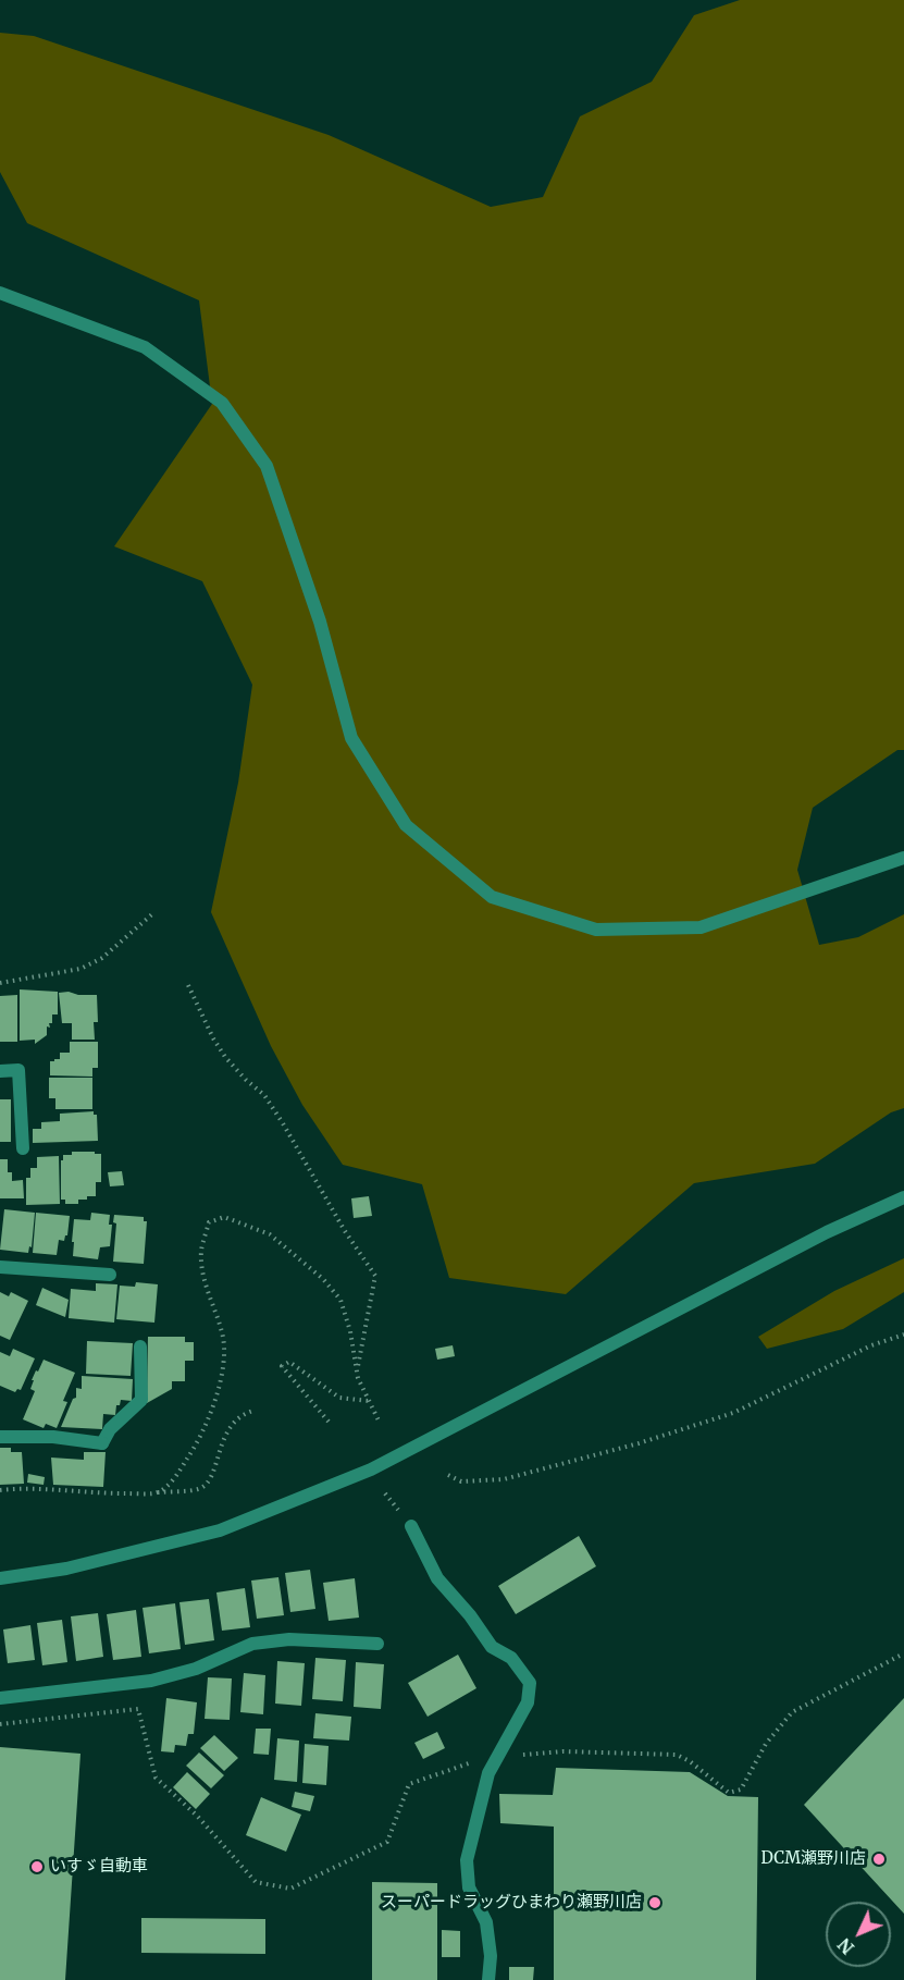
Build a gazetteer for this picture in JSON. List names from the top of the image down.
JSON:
{
  "places": ["DCM瀬野川店", "いすゞ自動車", "スーパードラッグひまわり瀬野川店"],
  "north": "bottom left"
}
